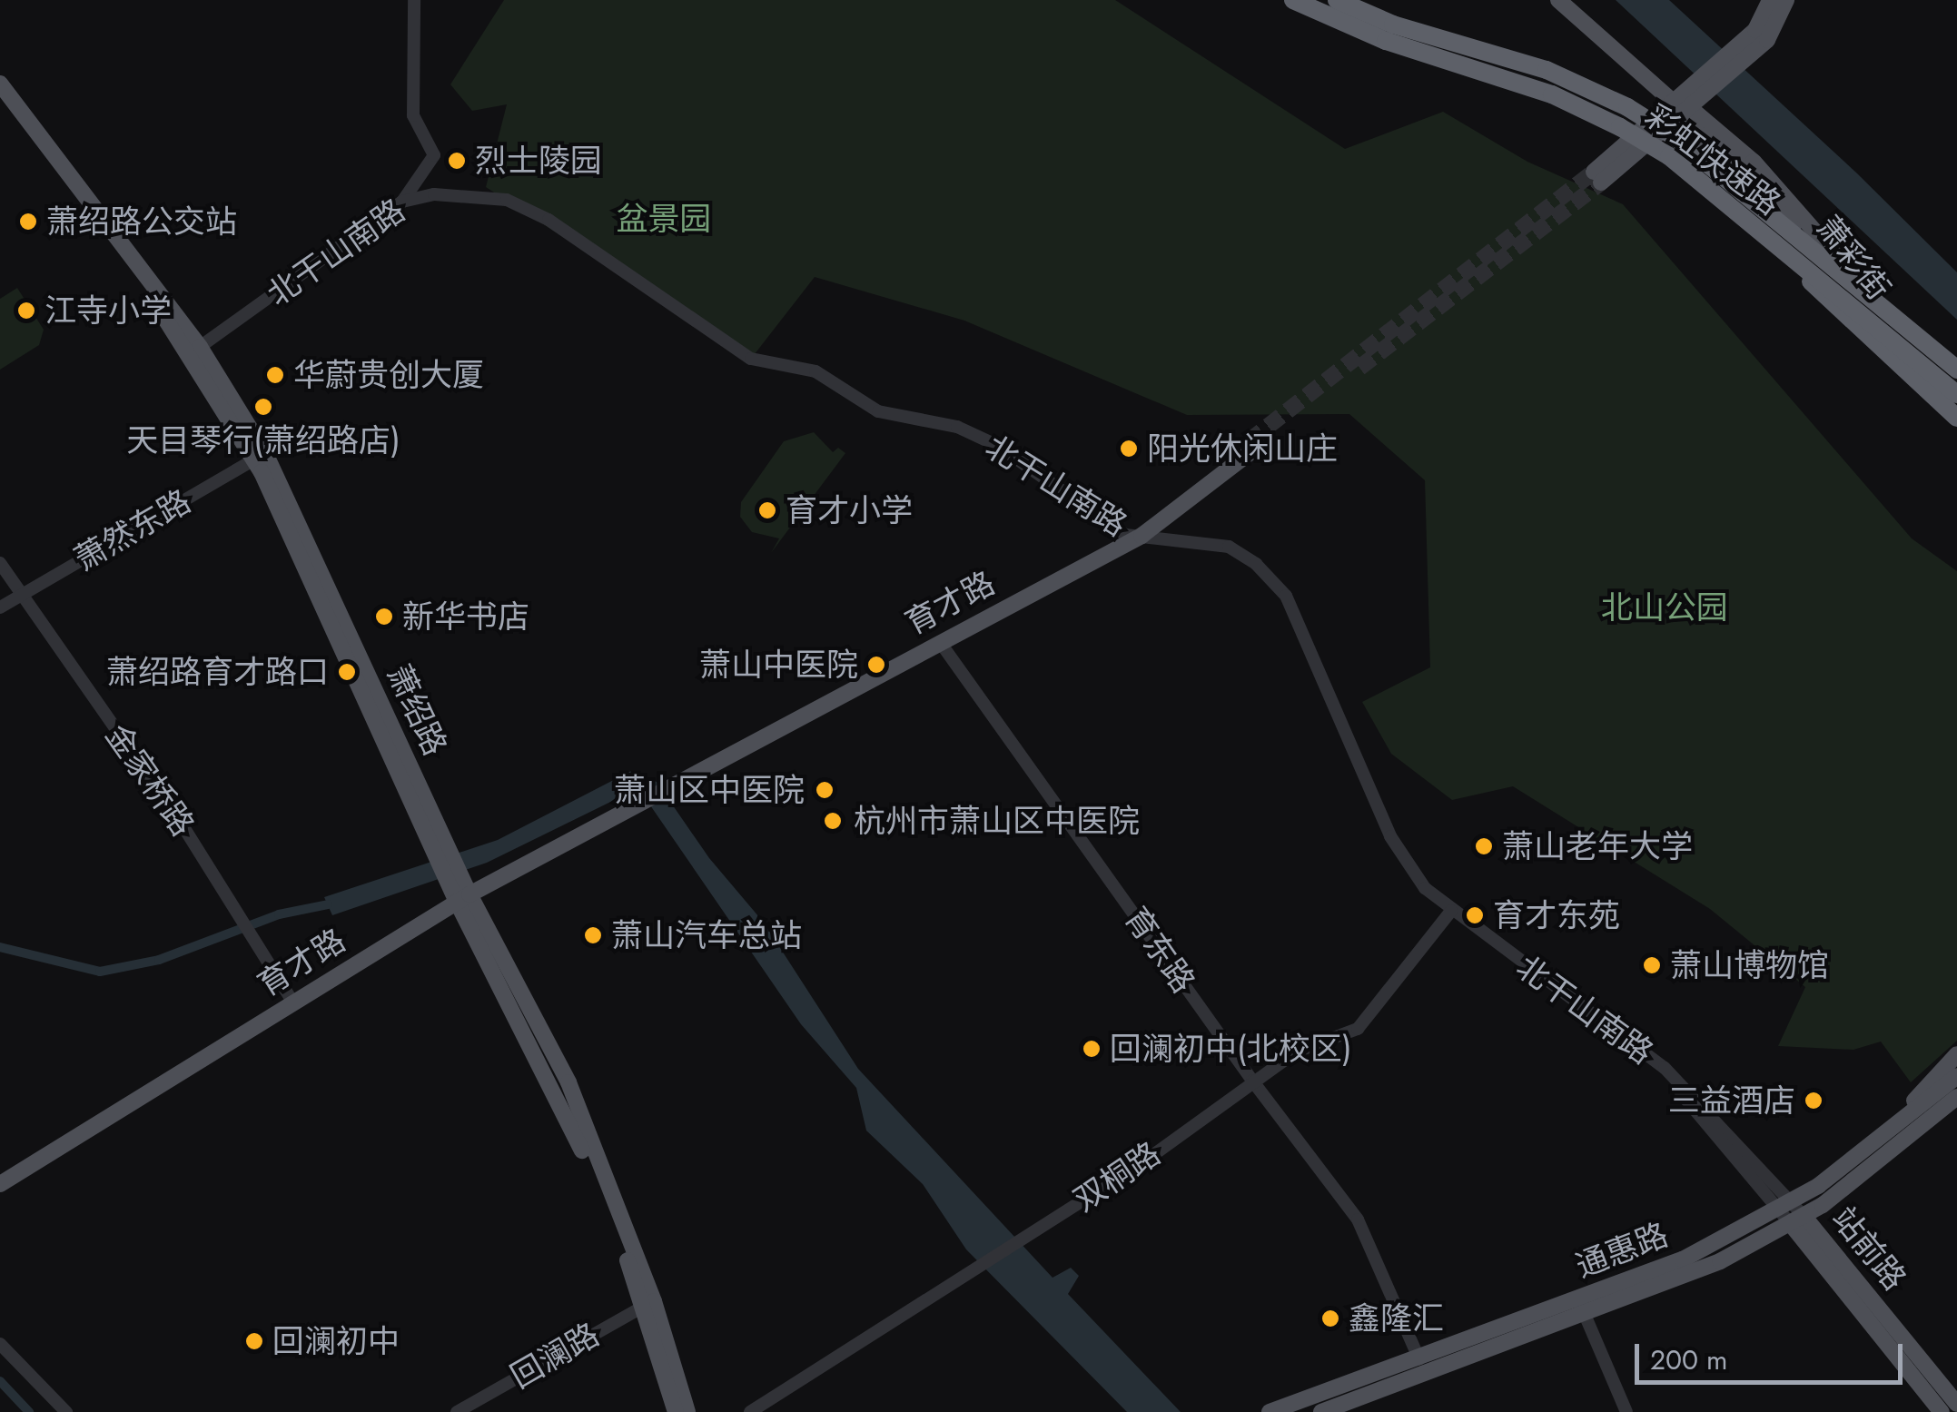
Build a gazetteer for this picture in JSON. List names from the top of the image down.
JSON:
{
  "streets": {
    "highway": ["彩虹快速路"],
    "main road": [
      "萧彩街",
      "育才路",
      "萧绍路",
      "站前路",
      "通惠路"
    ],
    "street": [
      "北干山南路",
      "萧然东路",
      "金家桥路",
      "育东路",
      "双桐路",
      "回澜路"
    ]
  },
  "crossings": [
    ["彩虹快速路", "萧彩街"],
    ["北干山南路", "育才路"],
    ["北干山南路", "萧绍路"],
    ["北干山南路", "双桐路"],
    ["北干山南路", "站前路"],
    ["北干山南路", "通惠路"],
    ["萧然东路", "萧绍路"],
    ["萧然东路", "金家桥路"],
    ["育才路", "萧绍路"],
    ["育才路", "金家桥路"],
    ["育才路", "育东路"],
    ["萧绍路", "回澜路"],
    ["育东路", "双桐路"],
    ["育东路", "通惠路"],
    ["站前路", "通惠路"]
  ],
  "parks": ["盆景园", "北山公园"],
  "places": [
    "烈士陵园",
    "萧绍路公交站",
    "江寺小学",
    "华蔚贵创大厦",
    "天目琴行(萧绍路店)",
    "阳光休闲山庄",
    "育才小学",
    "新华书店",
    "萧山中医院",
    "萧绍路育才路口",
    "萧山区中医院",
    "杭州市萧山区中医院",
    "萧山老年大学",
    "育才东苑",
    "萧山汽车总站",
    "萧山博物馆",
    "回澜初中(北校区)",
    "三益酒店",
    "鑫隆汇",
    "回澜初中"
  ],
  "scale_bar": "200 m"
}
